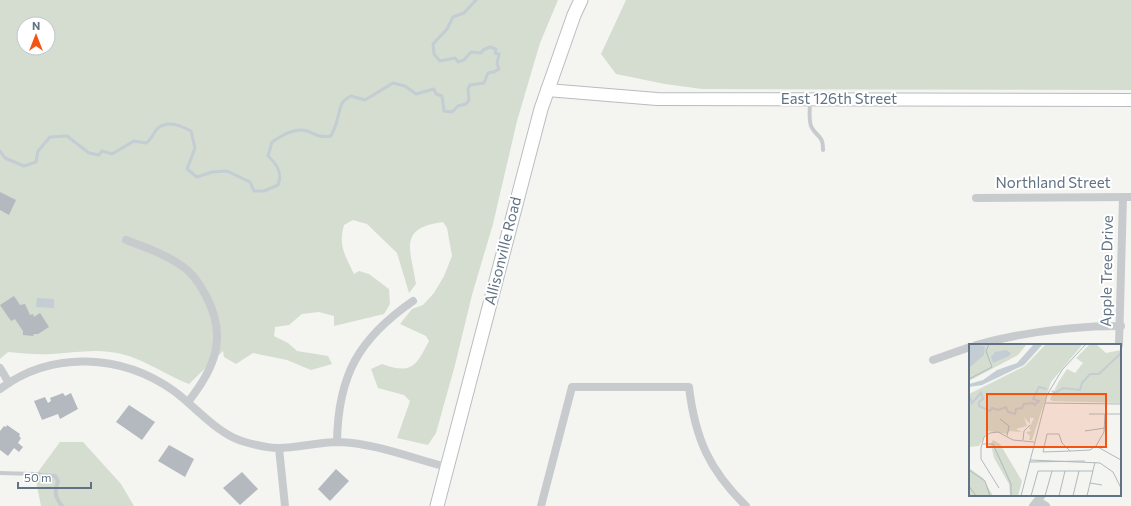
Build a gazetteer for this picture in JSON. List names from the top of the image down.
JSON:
{
  "streets": {
    "main road": ["East 126th Street", "Allisonville Road"],
    "street": ["Northland Street", "Apple Tree Drive"]
  },
  "crossings": [
    ["East 126th Street", "Allisonville Road"],
    ["Northland Street", "Apple Tree Drive"]
  ],
  "scale_bar": "50 m",
  "north": "top"
}
